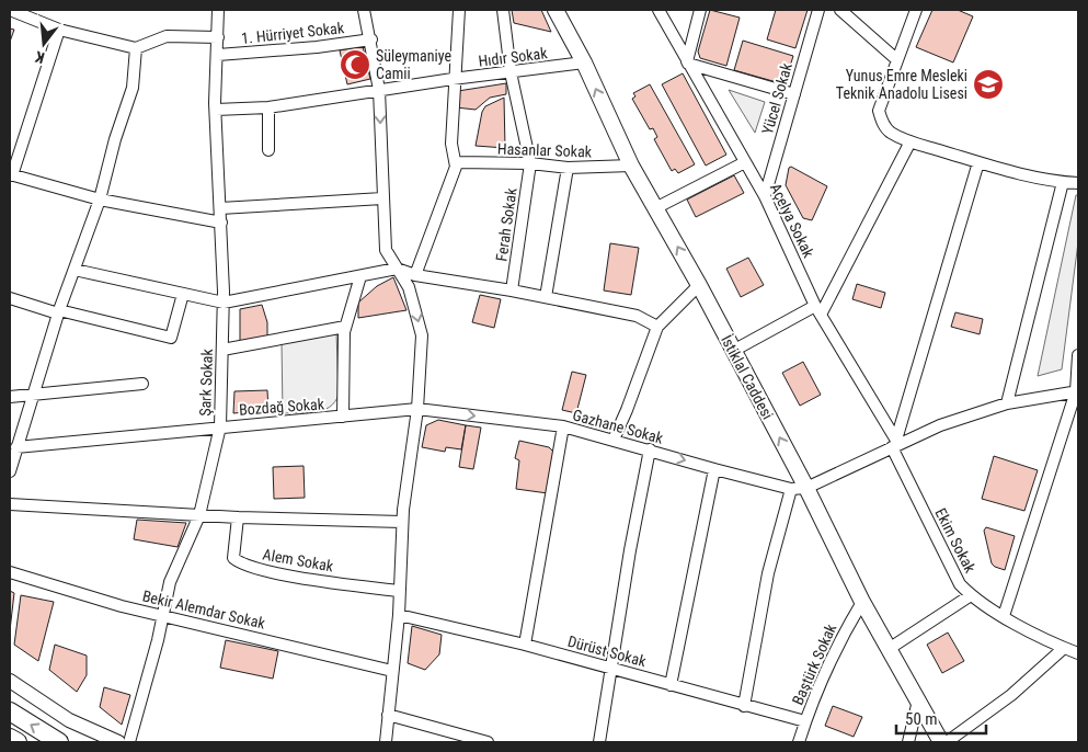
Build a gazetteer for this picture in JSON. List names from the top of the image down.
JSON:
{
  "streets": {
    "main road": ["İstiklal Caddesi"],
    "street": [
      "1. Hürriyet Sokak",
      "Hıdır Sokak",
      "Yücel Sokak",
      "Hasanlar Sokak",
      "Açelya Sokak",
      "Ferah Sokak",
      "Şark Sokak",
      "Bozdağ Sokak",
      "Gazhane Sokak",
      "Ekim Sokak",
      "Alem Sokak",
      "Bekir Alemdar Sokak",
      "Dürüst Sokak",
      "Baştürk Sokak"
    ]
  },
  "crossings": [
    ["1. Hürriyet Sokak", "Şark Sokak"],
    ["Hıdır Sokak", "İstiklal Caddesi"],
    ["Hıdır Sokak", "Şark Sokak"],
    ["Yücel Sokak", "Açelya Sokak"],
    ["Hasanlar Sokak", "Ferah Sokak"],
    ["Hasanlar Sokak", "İstiklal Caddesi"],
    ["Açelya Sokak", "Ekim Sokak"],
    ["İstiklal Caddesi", "Gazhane Sokak"],
    ["İstiklal Caddesi", "Baştürk Sokak"],
    ["Şark Sokak", "Bozdağ Sokak"],
    ["Şark Sokak", "Bekir Alemdar Sokak"],
    ["Bozdağ Sokak", "Gazhane Sokak"],
    ["Dürüst Sokak", "Baştürk Sokak"]
  ],
  "one_way": ["İstiklal Caddesi", "Gazhane Sokak"],
  "places": {
    "mosque": ["Süleymaniye Camii"],
    "school or university": ["Yunus Emre Mesleki Teknik Anadolu Lisesi"]
  },
  "scale_bar": "50 m",
  "north": "bottom"
}
